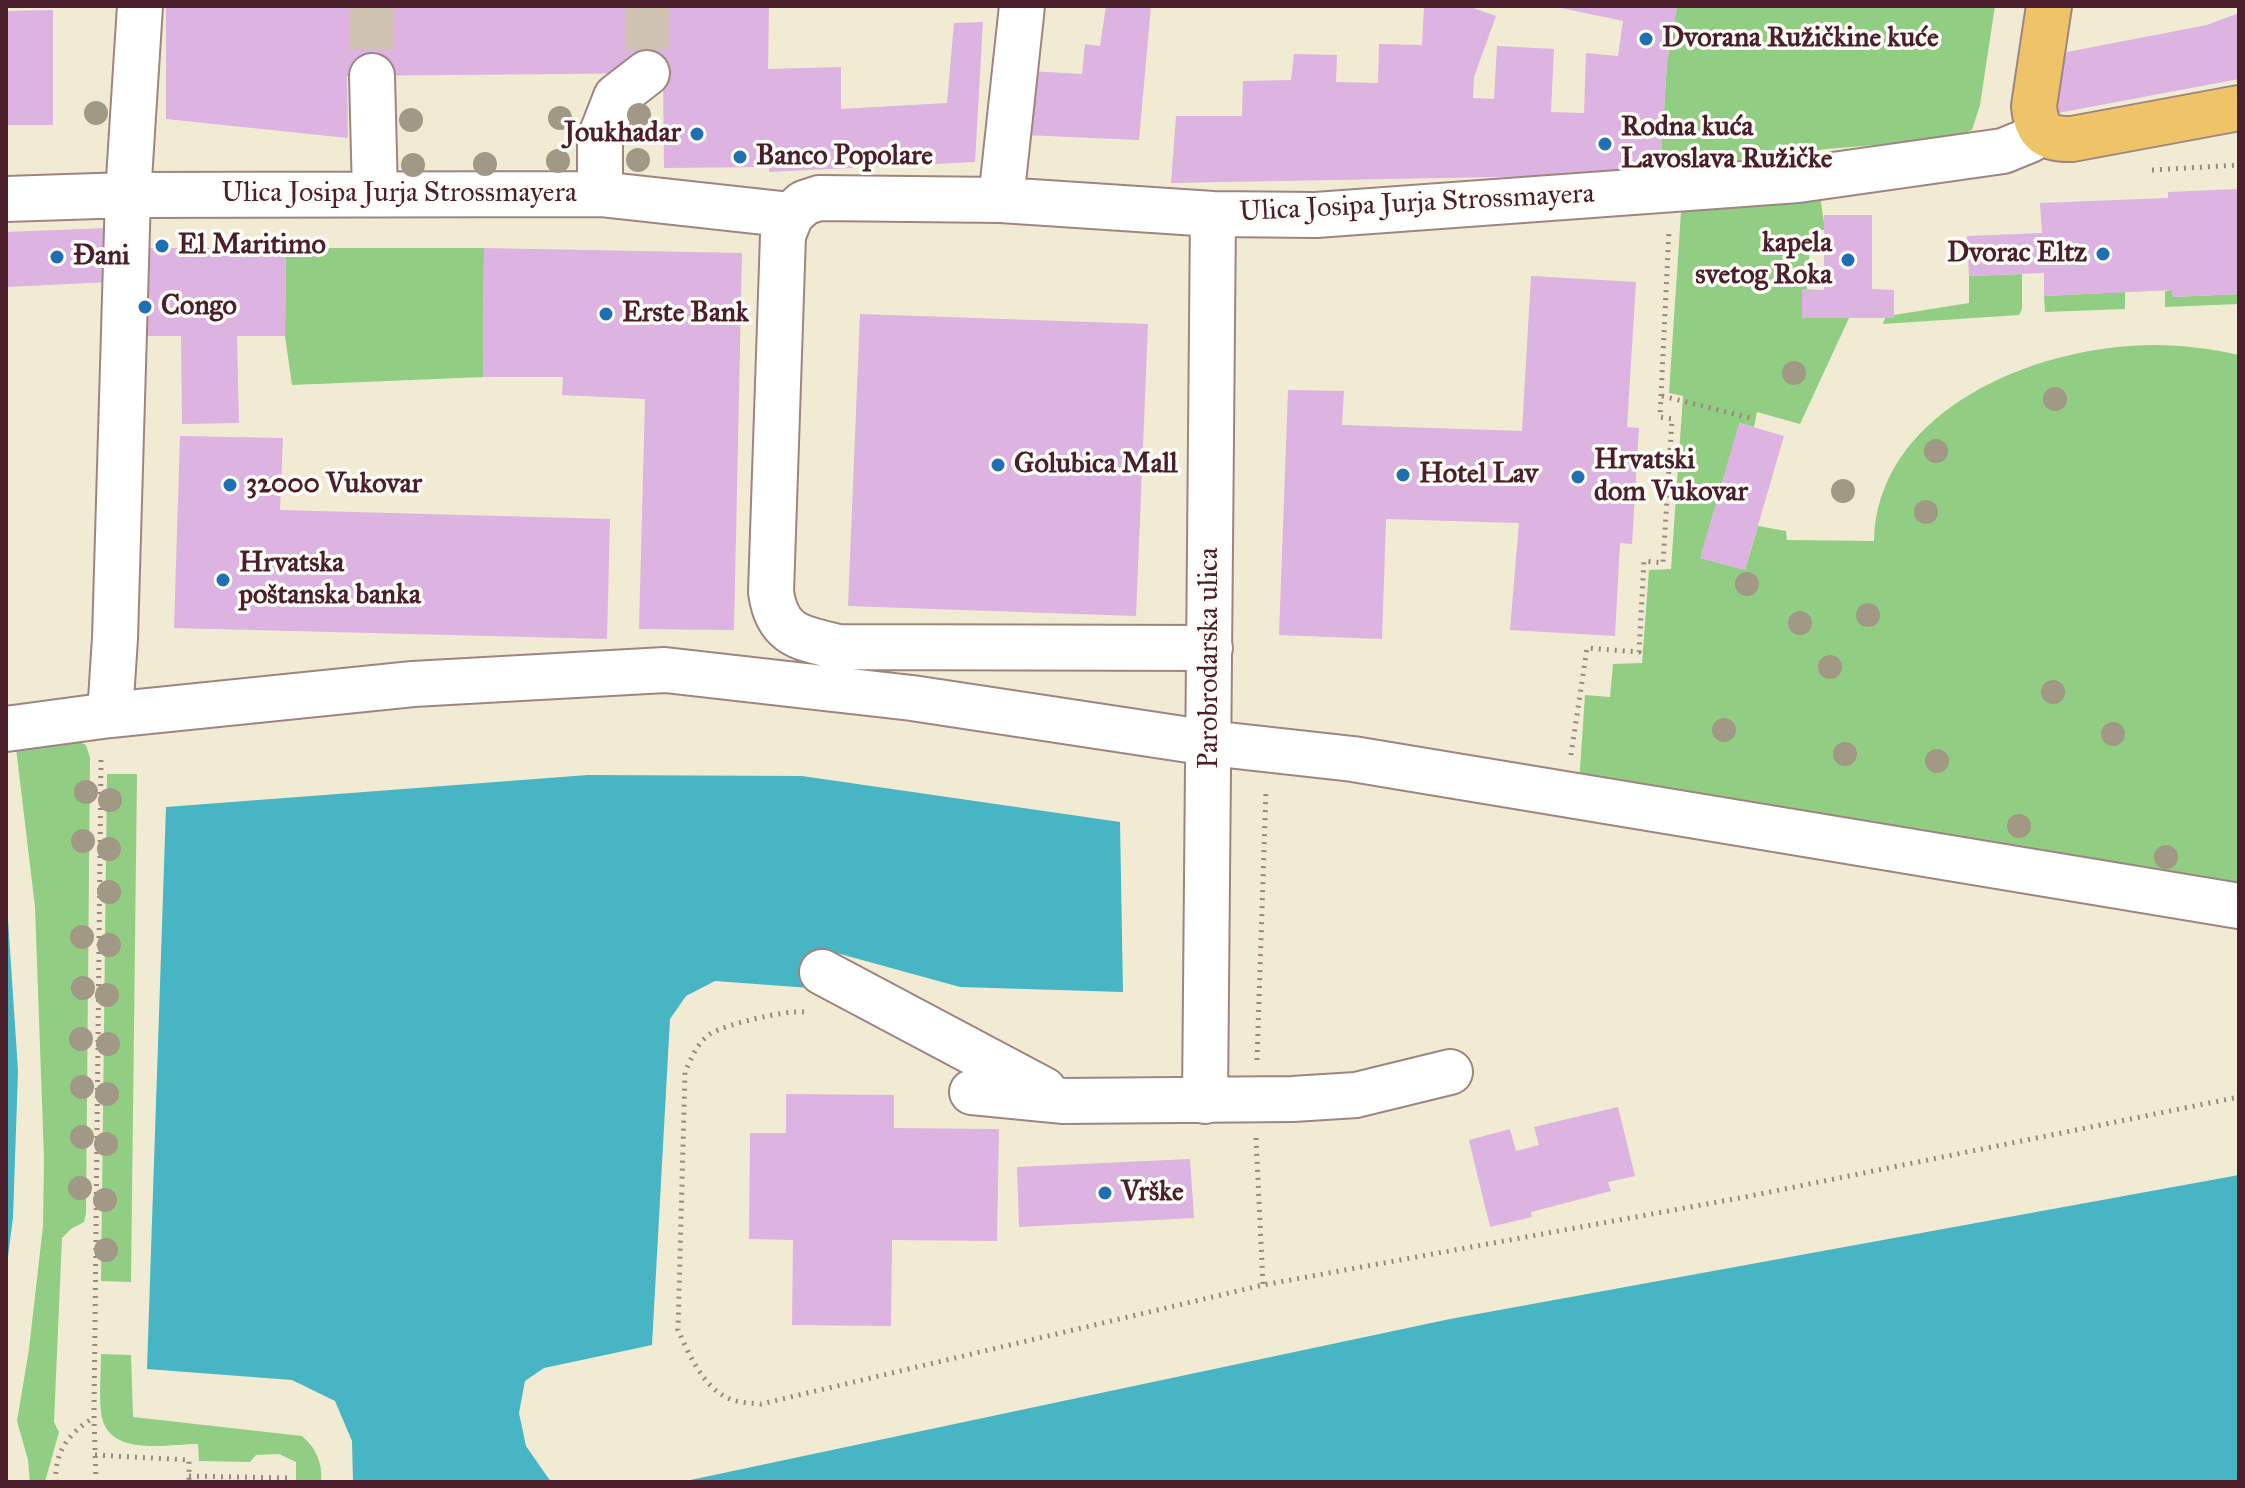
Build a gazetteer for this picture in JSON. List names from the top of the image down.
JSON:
{
  "streets": {
    "street": ["Ulica Josipa Jurja Strossmayera", "Parobrodarska ulica"]
  },
  "crossings": [
    ["Ulica Josipa Jurja Strossmayera", "Parobrodarska ulica"]
  ],
  "places": [
    "Dvorana Ružičkine kuće",
    "Joukhadar",
    "Rodna kuća Lavoslava Ružičke",
    "Banco Popolare",
    "El Maritimo",
    "Dvorac Eltz",
    "Đani",
    "kapela svetog Roka",
    "Congo",
    "Erste Bank",
    "Golubica Mall",
    "Hotel Lav",
    "Hrvatski dom Vukovar",
    "32000 Vukovar",
    "Hrvatska poštanska banka",
    "Vrške"
  ]
}
